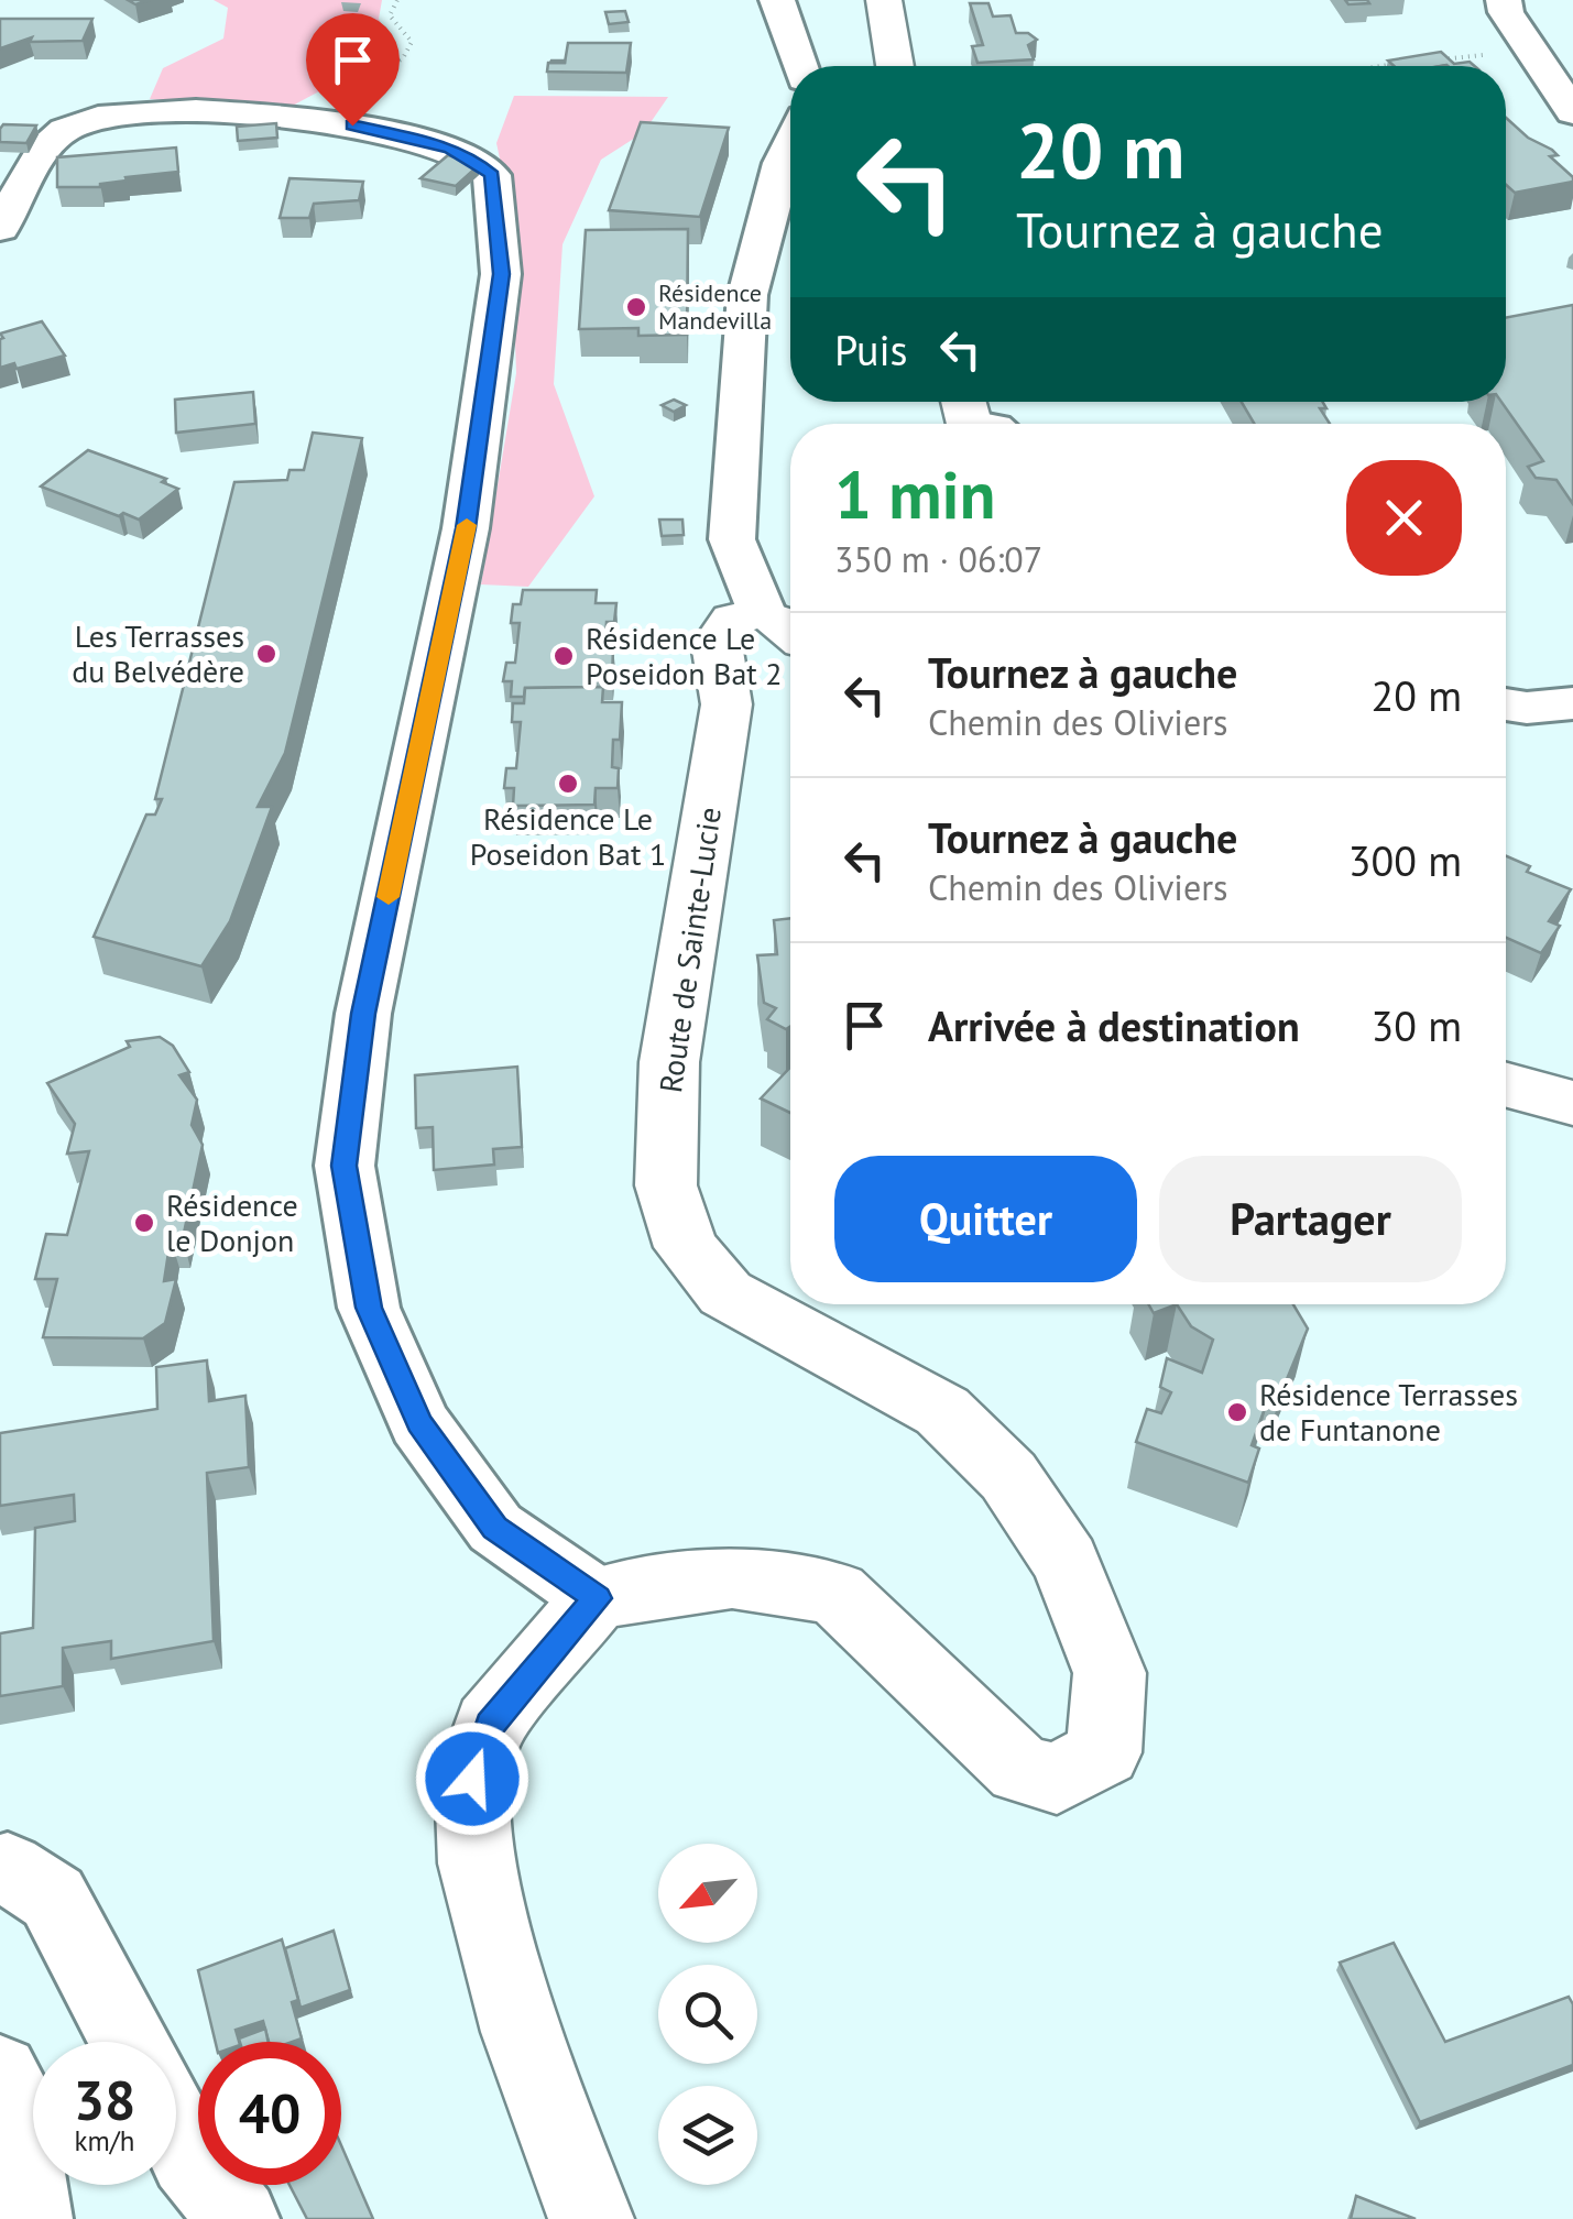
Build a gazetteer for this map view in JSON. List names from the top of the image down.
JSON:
{
  "streets": {
    "street": ["Route de Sainte-Lucie"]
  },
  "places": [
    "Résidence Mandevilla",
    "Les Terrasses du Belvédère",
    "Résidence Le Poseidon Bat 2",
    "Résidence Le Poseidon Bat 1",
    "Résidence le Donjon",
    "Résidence Terrasses de Funtanone"
  ],
  "north": "bottom left",
  "page": {
    "turn": ["20 m", "Tournez à gauche"],
    "then": "Puis",
    "heading": ["1 min", "350 m · 06:07"],
    "list": [
      {
        "name": "Tournez à gauche",
        "note": "Chemin des Oliviers",
        "value": "20 m"
      },
      {
        "name": "Tournez à gauche",
        "note": "Chemin des Oliviers",
        "value": "300 m"
      },
      {
        "name": "Arrivée à destination",
        "value": "30 m"
      }
    ],
    "buttons": ["Quitter", "Partager"],
    "speed": "38 km/h",
    "limit": "40"
  }
}
